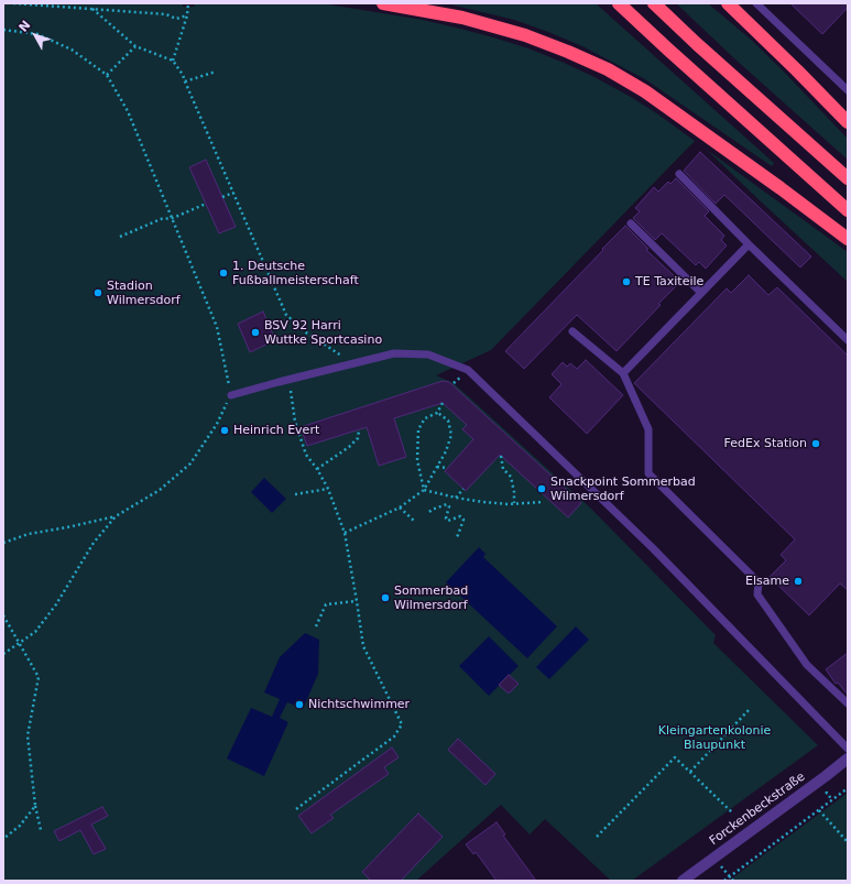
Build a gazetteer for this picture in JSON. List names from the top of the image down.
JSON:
{
  "streets": {
    "street": ["Forckenbeckstraße"]
  },
  "parks": ["Kleingartenkolonie Blaupunkt"],
  "places": [
    "1. Deutsche Fußballmeisterschaft",
    "TE Taxiteile",
    "Stadion Wilmersdorf",
    "BSV 92 Harri Wuttke Sportcasino",
    "Heinrich Evert",
    "FedEx Station",
    "Snackpoint Sommerbad Wilmersdorf",
    "Elsame",
    "Sommerbad Wilmersdorf",
    "Nichtschwimmer"
  ],
  "north": "top left"
}
